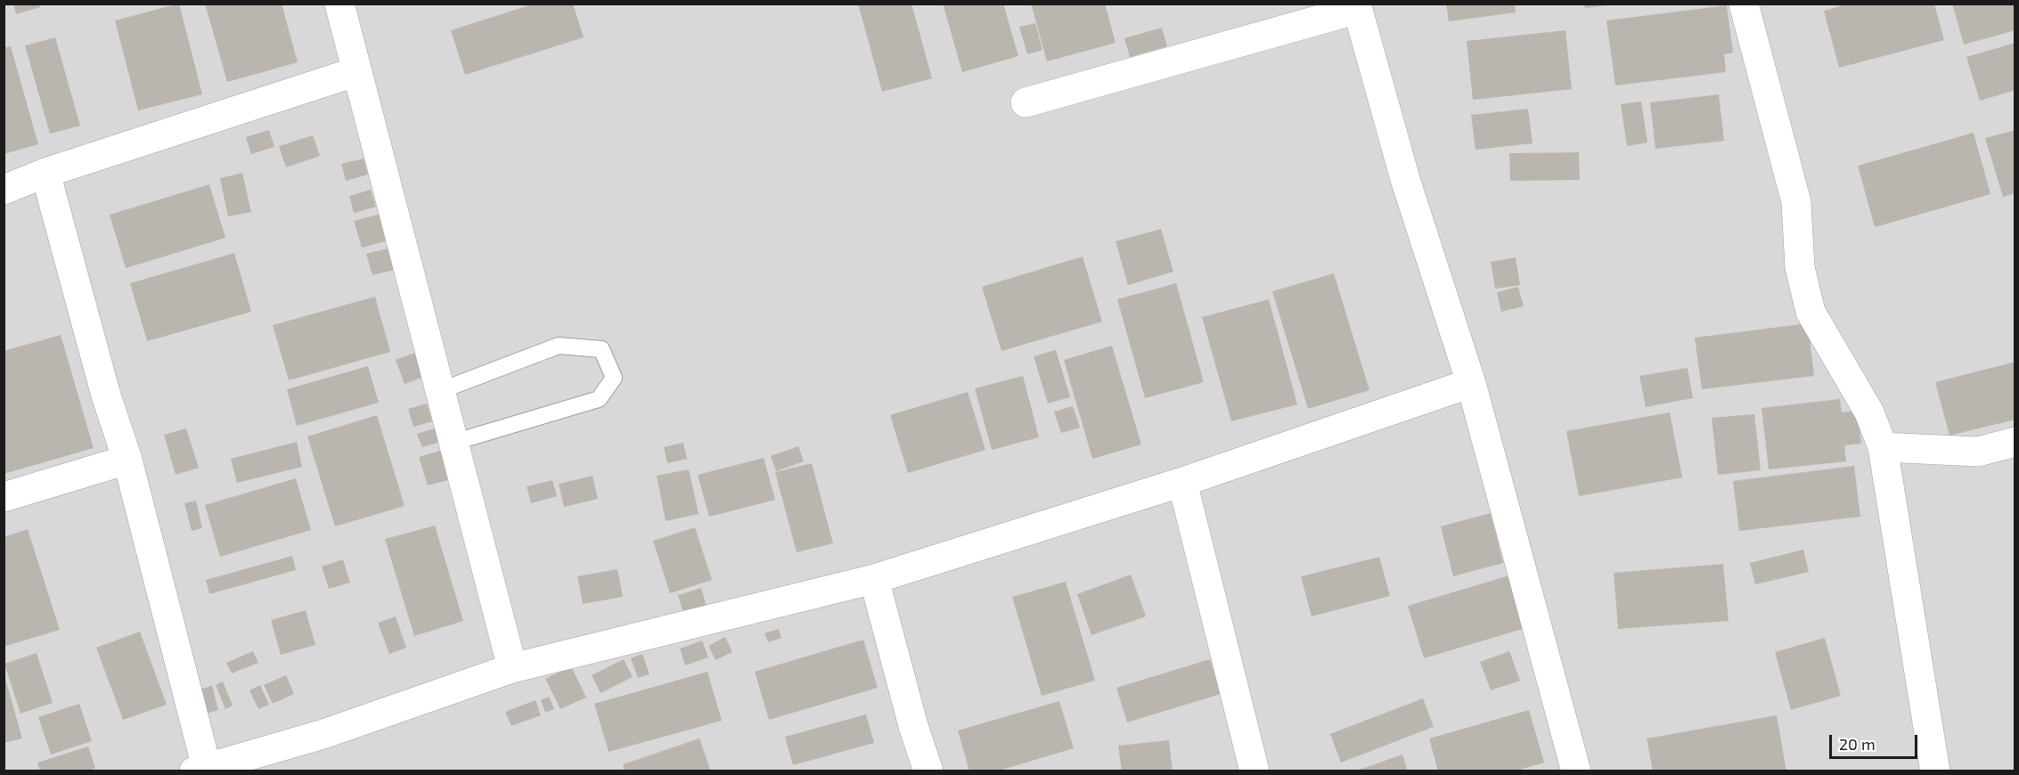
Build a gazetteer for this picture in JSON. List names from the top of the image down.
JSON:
{
  "scale_bar": "20 m"
}
